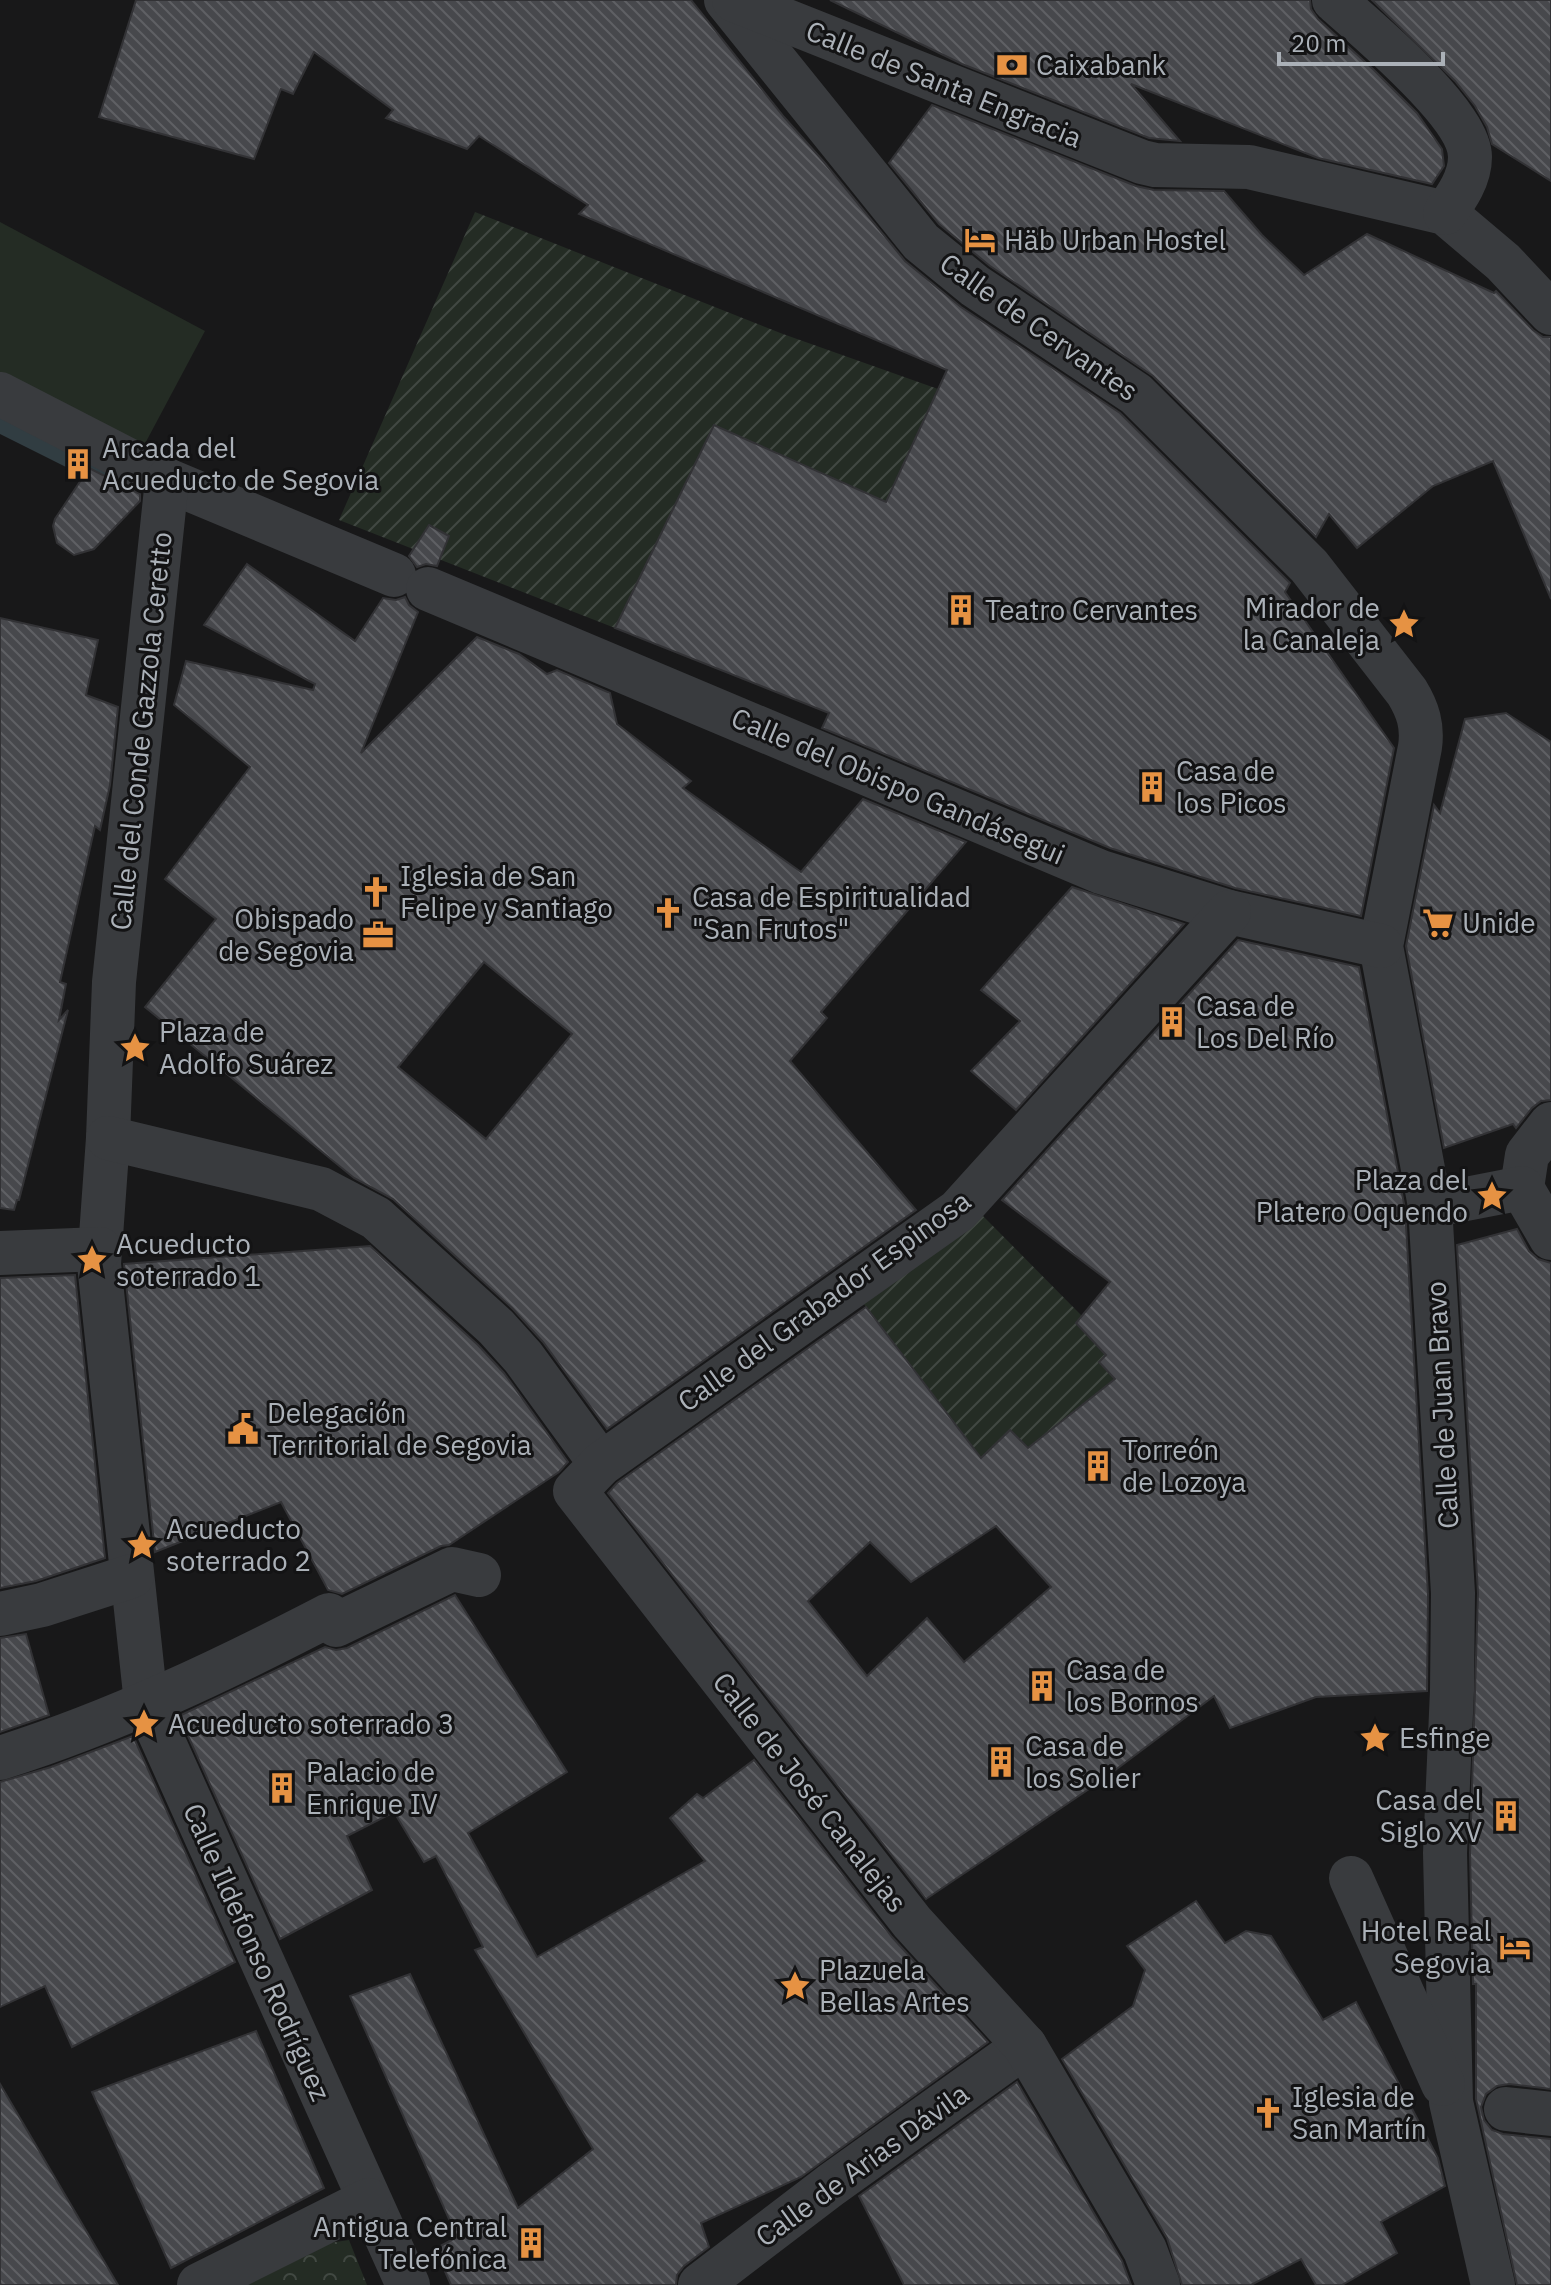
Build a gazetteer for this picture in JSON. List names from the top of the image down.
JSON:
{
  "streets": {
    "street": [
      "Calle de Santa Engracia",
      "Calle de Cervantes",
      "Calle del Conde Gazzola Ceretto",
      "Calle del Obispo Gandásegui",
      "Calle del Grabador Espinosa",
      "Calle de Juan Bravo",
      "Calle de José Canalejas",
      "Calle Ildefonso Rodríguez",
      "Calle de Arias Dávila"
    ]
  },
  "crossings": [
    ["Calle de Cervantes", "Calle de Juan Bravo"],
    ["Calle del Conde Gazzola Ceretto", "Calle del Obispo Gandásegui"],
    ["Calle del Conde Gazzola Ceretto", "Calle Ildefonso Rodríguez"],
    ["Calle del Obispo Gandásegui", "Calle del Grabador Espinosa"],
    ["Calle del Obispo Gandásegui", "Calle de Juan Bravo"],
    ["Calle del Grabador Espinosa", "Calle de José Canalejas"],
    ["Calle de José Canalejas", "Calle de Arias Dávila"]
  ],
  "places": {
    "bank": ["Caixabank"],
    "hotel": ["Häb Urban Hostel", "Hotel Real Segovia"],
    "building": [
      "Arcada del Acueducto de Segovia",
      "Teatro Cervantes",
      "Casa de los Picos",
      "Casa de Los Del Río",
      "Torreón de Lozoya",
      "Casa de los Bornos",
      "Casa de los Solier",
      "Palacio de Enrique IV",
      "Casa del Siglo XV",
      "Antigua Central Telefónica"
    ],
    "place": [
      "Mirador de la Canaleja",
      "Plaza de Adolfo Suárez",
      "Plaza del Platero Oquendo",
      "Acueducto soterrado 1",
      "Acueducto soterrado 2",
      "Acueducto soterrado 3",
      "Esfinge",
      "Plazuela Bellas Artes"
    ],
    "church": ["Iglesia de San Felipe y Santiago", "Casa de Espiritualidad \"San Frutos\"", "Iglesia de San Martín"],
    "supermarket": ["Unide"],
    "office": ["Obispado de Segovia"],
    "public building": ["Delegación Territorial de Segovia"]
  },
  "scale_bar": "20 m"
}
